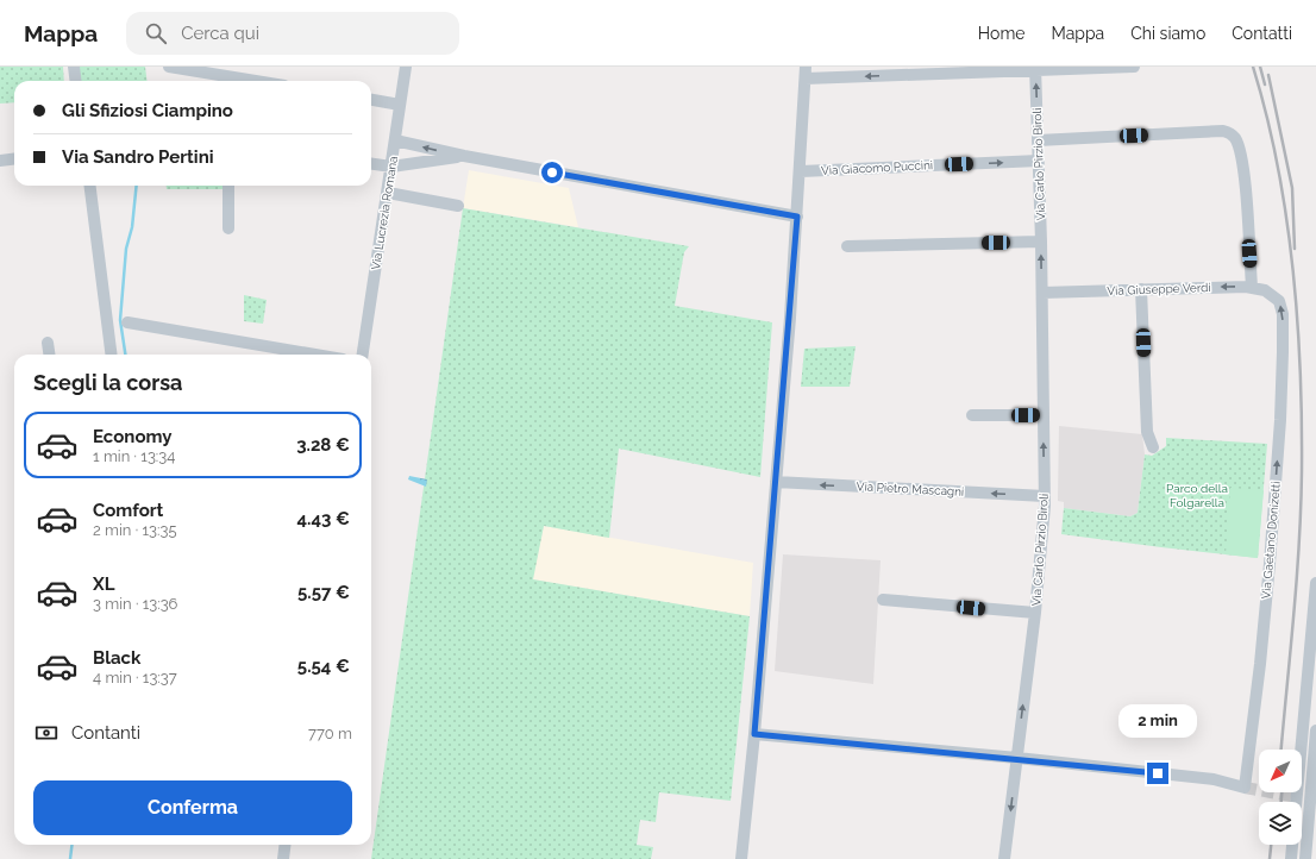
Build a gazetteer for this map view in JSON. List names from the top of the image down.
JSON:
{
  "streets": {
    "street": [
      "Via Carlo Pirzio Biroli",
      "Via Giacomo Puccini",
      "Via Lucrezia Romana",
      "Via Giuseppe Verdi",
      "Via Pietro Mascagni",
      "Via Gaetano Donizetti"
    ]
  },
  "crossings": [
    ["Via Carlo Pirzio Biroli", "Via Giacomo Puccini"],
    ["Via Carlo Pirzio Biroli", "Via Giuseppe Verdi"],
    ["Via Carlo Pirzio Biroli", "Via Pietro Mascagni"],
    ["Via Carlo Pirzio Biroli", "Via Gaetano Donizetti"],
    ["Via Giuseppe Verdi", "Via Gaetano Donizetti"]
  ],
  "one_way": ["Via Giuseppe Verdi", "Via Pietro Mascagni"],
  "parks": ["Parco della Folgarella"],
  "north": "bottom left",
  "page": {
    "header": "Mappa",
    "search": "Cerca qui",
    "nav": [
      "Home",
      "Mappa",
      "Chi siamo",
      "Contatti"
    ],
    "banner": ["Gli Sfiziosi Ciampino", "Via Sandro Pertini"],
    "heading": "Scegli la corsa",
    "list": [
      {
        "name": "Economy",
        "note": "1 min · 13:34",
        "value": "3.28 €"
      },
      {
        "name": "Comfort",
        "note": "2 min · 13:35",
        "value": "4.43 €"
      },
      {
        "name": "XL",
        "note": "3 min · 13:36",
        "value": "5.57 €"
      },
      {
        "name": "Black",
        "note": "4 min · 13:37",
        "value": "5.54 €"
      }
    ],
    "bubble": "2 min",
    "pay": ["Contanti", "770 m"],
    "buttons": "Conferma"
  }
}
